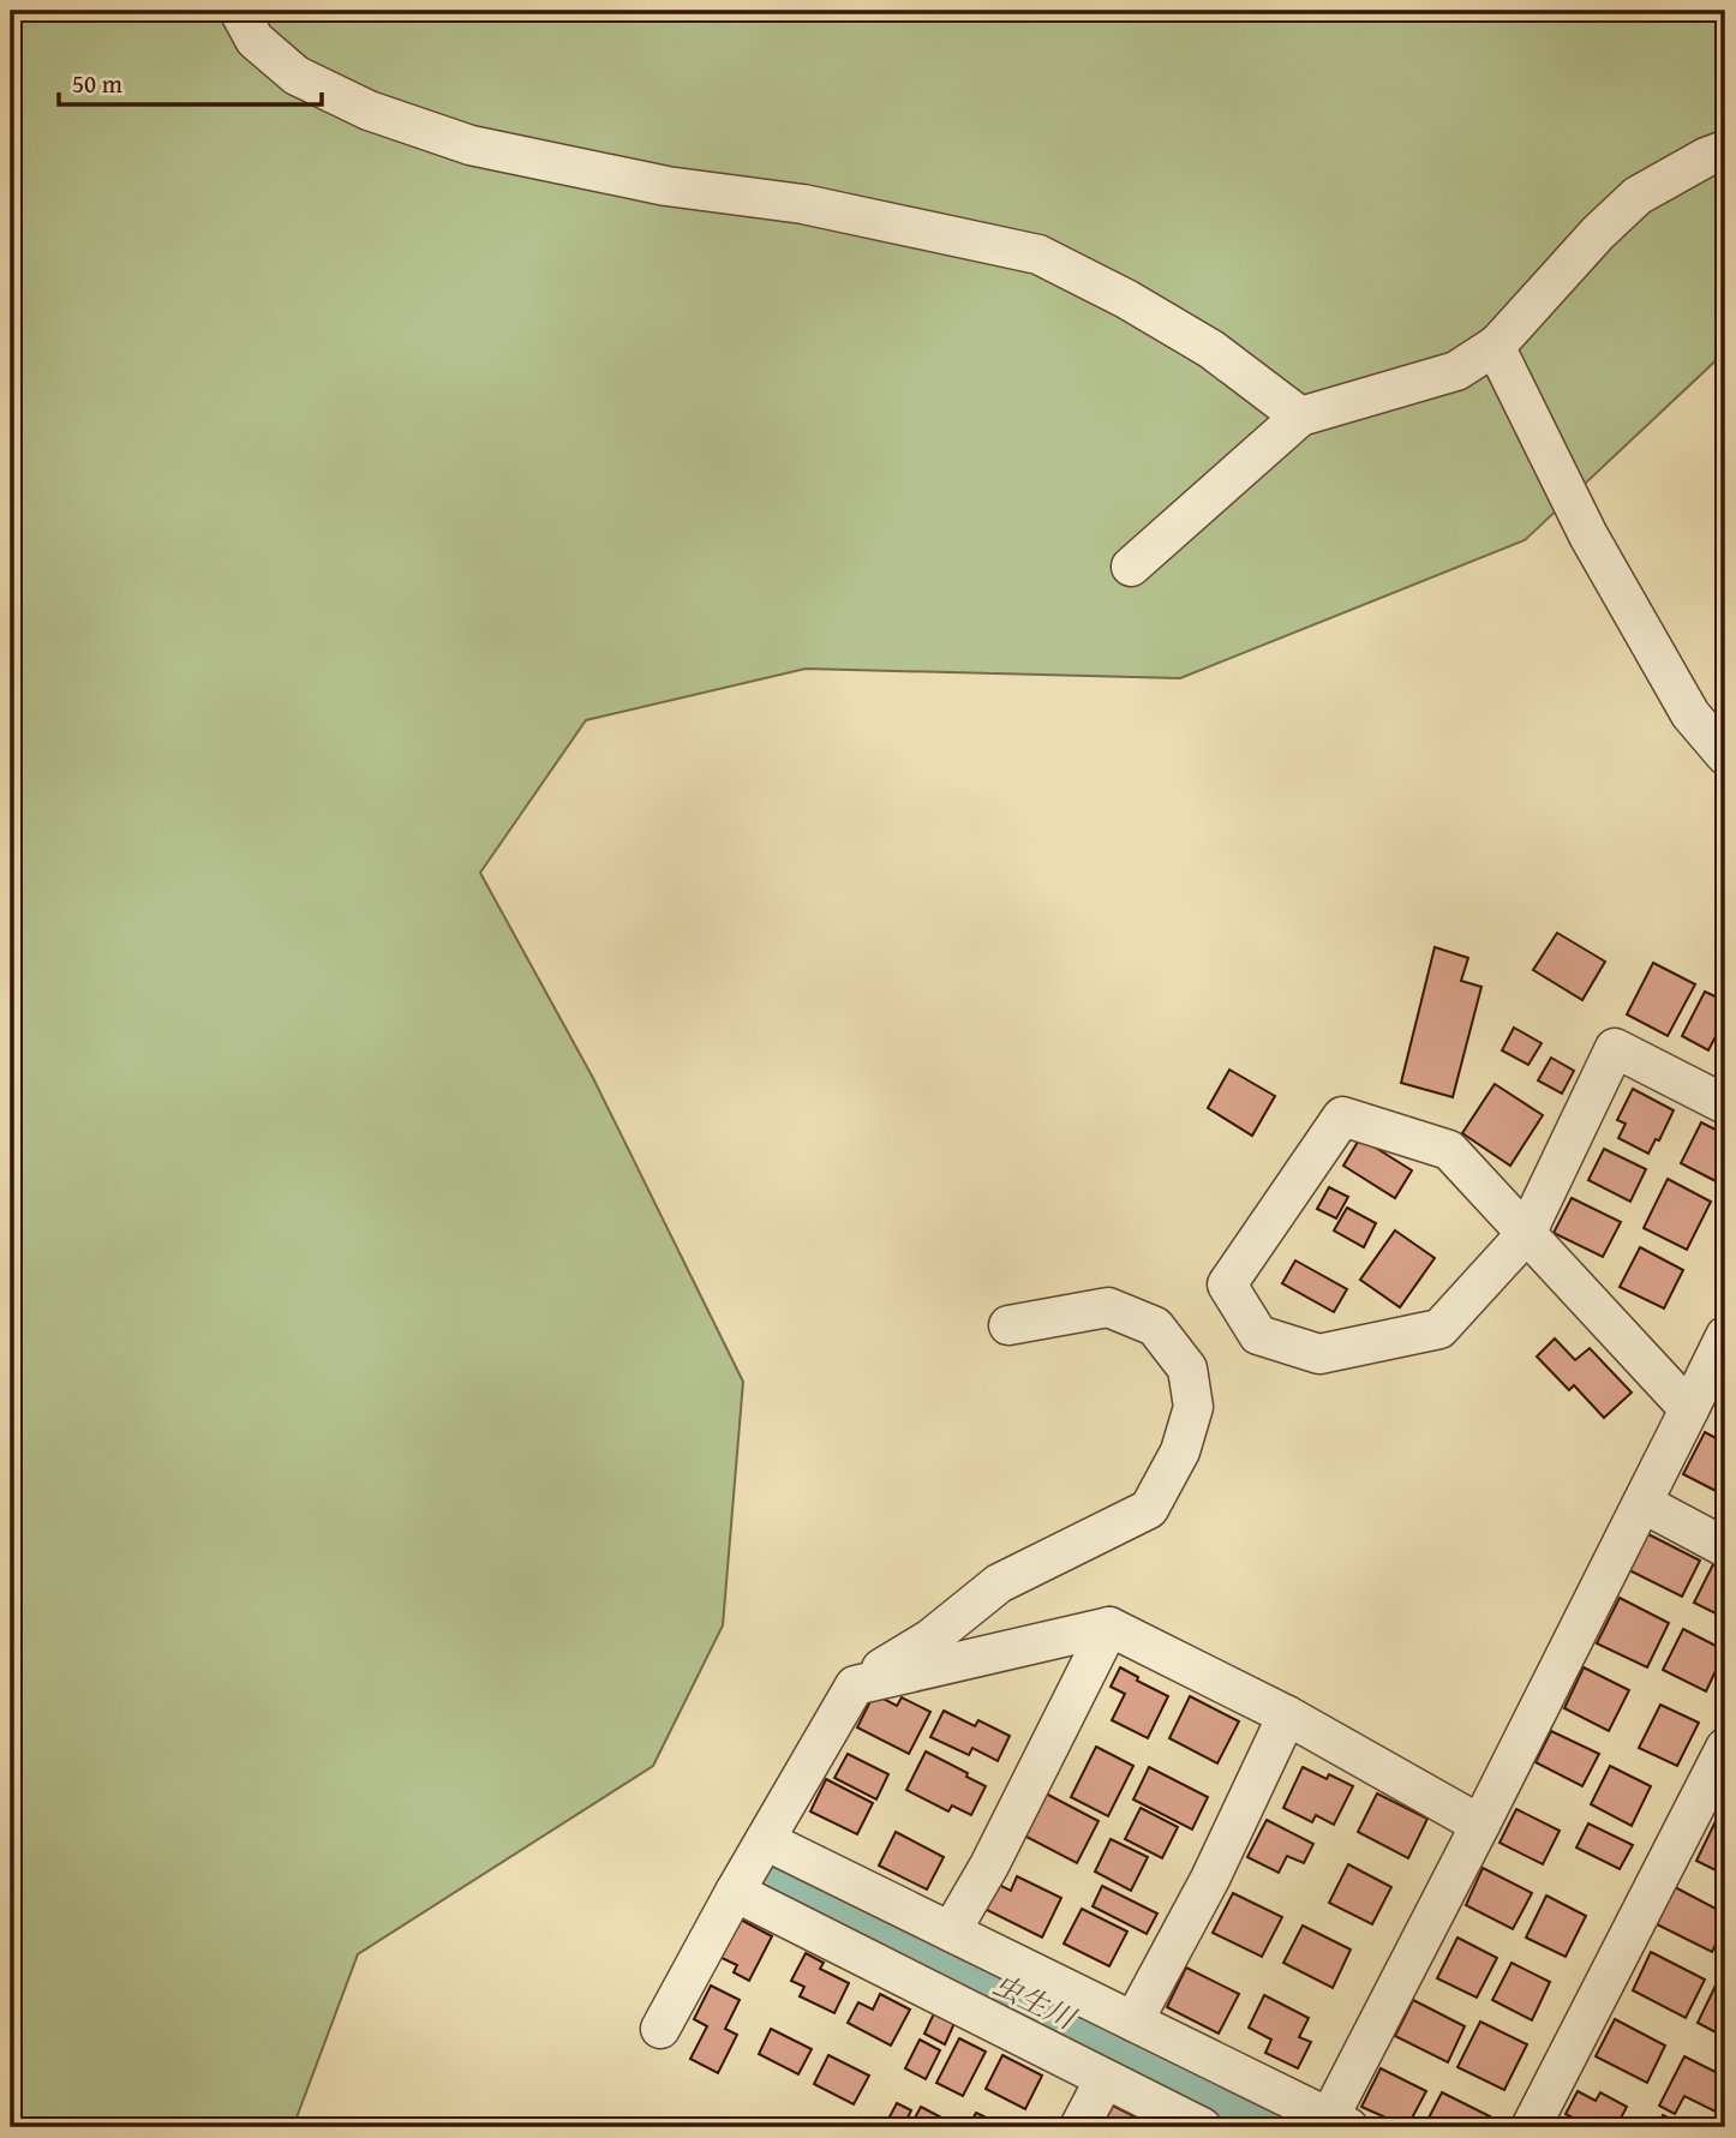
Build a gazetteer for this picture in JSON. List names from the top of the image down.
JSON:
{
  "water": ["虫生川"],
  "scale_bar": "50 m"
}
